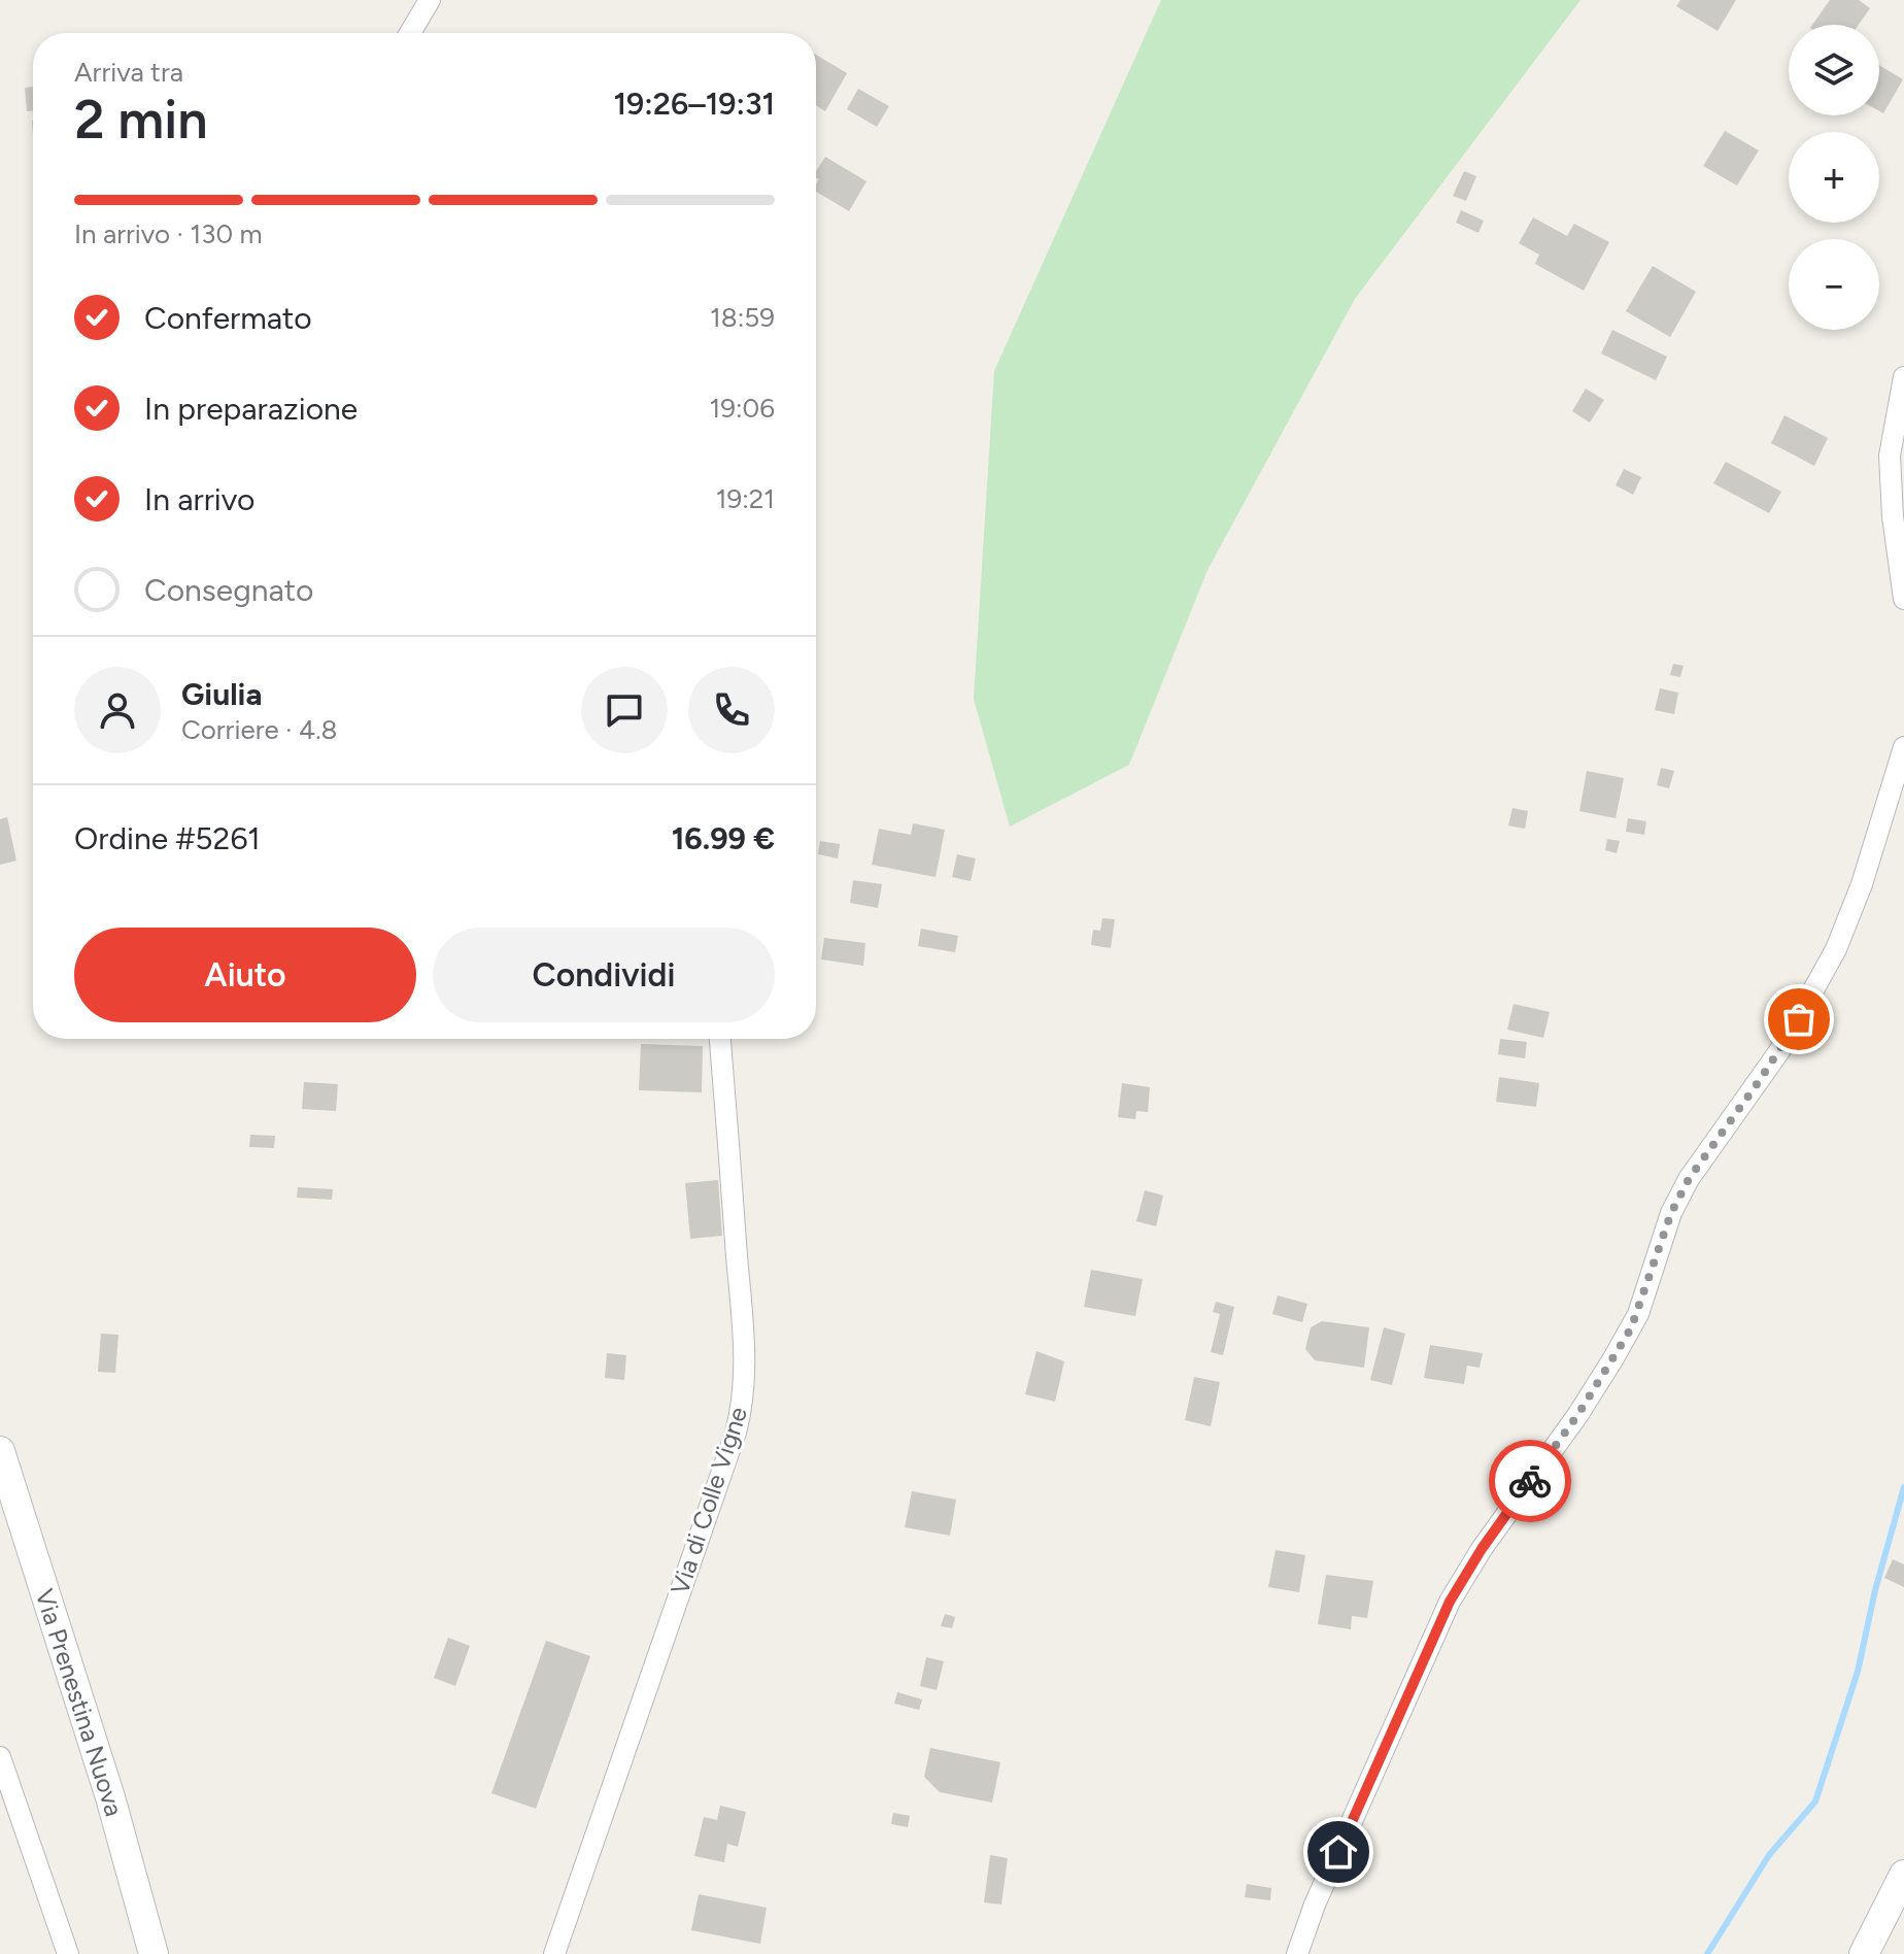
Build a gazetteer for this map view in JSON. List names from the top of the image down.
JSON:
{
  "streets": {
    "main road": ["Via Prenestina Nuova"],
    "street": ["Via di Colle Vigne"]
  },
  "page": {
    "map_buttons": ["+", "−"],
    "heading": ["2 min", "Arriva tra", "19:26–19:31"],
    "panel": [
      "Giulia",
      "Corriere · 4.8",
      "Ordine #5261",
      "16.99 €"
    ],
    "bar": "In arrivo · 130 m",
    "list": [
      ["Confermato", "18:59"],
      ["In preparazione", "19:06"],
      ["In arrivo", "19:21"],
      "Consegnato"
    ],
    "buttons": ["Aiuto", "Condividi"]
  }
}
